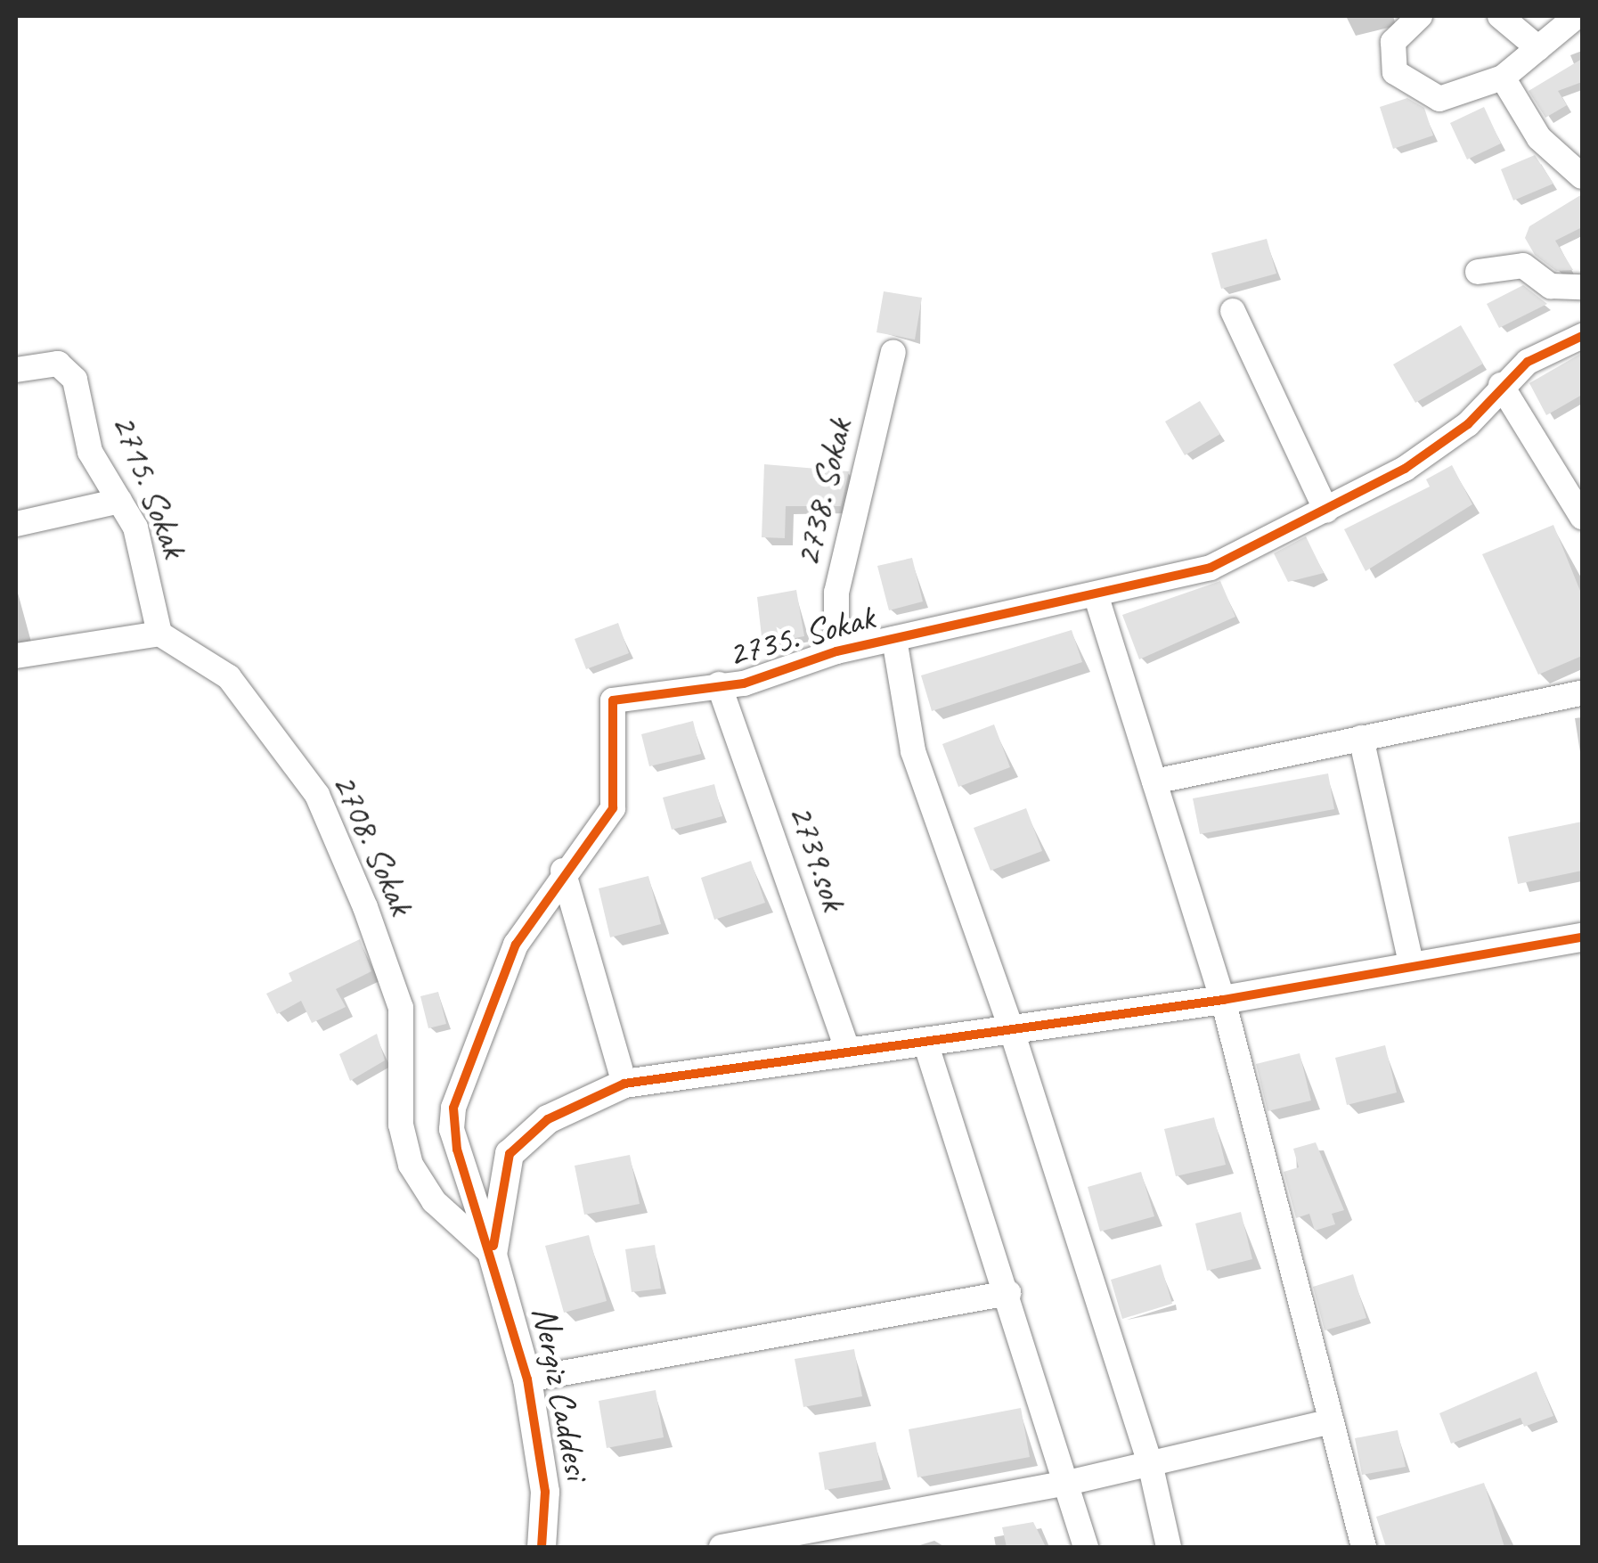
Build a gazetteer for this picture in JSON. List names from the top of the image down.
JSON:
{
  "streets": {
    "street": [
      "2715. Sokak",
      "2738. Sokak",
      "2735. Sokak",
      "2708. Sokak",
      "2739.sok",
      "Nergiz Caddesi"
    ]
  },
  "crossings": [
    ["2715. Sokak", "2708. Sokak"],
    ["2738. Sokak", "2735. Sokak"],
    ["2735. Sokak", "2708. Sokak"],
    ["2735. Sokak", "2739.sok"],
    ["2735. Sokak", "Nergiz Caddesi"],
    ["2708. Sokak", "Nergiz Caddesi"]
  ]
}
